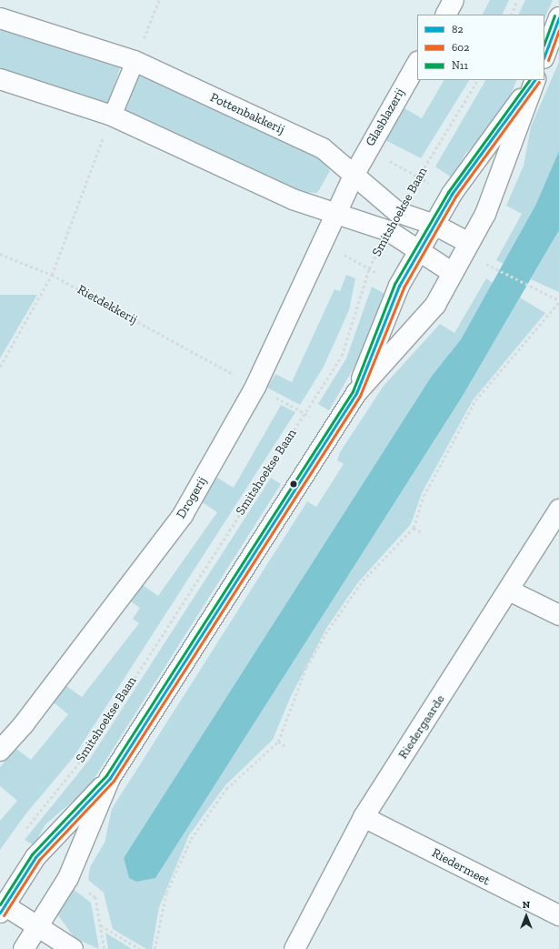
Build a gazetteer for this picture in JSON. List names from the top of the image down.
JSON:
{
  "streets": {
    "street": [
      "Pottenbakkerij",
      "Glasblazerij",
      "Drogerij",
      "Riedergaarde",
      "Riedermeet"
    ],
    "path": ["Smitshoekse Baan", "Rietdekkerij"]
  },
  "crossings": [
    ["Pottenbakkerij", "Glasblazerij"],
    ["Pottenbakkerij", "Smitshoekse Baan"],
    ["Smitshoekse Baan", "Rietdekkerij"],
    ["Rietdekkerij", "Drogerij"],
    ["Riedergaarde", "Riedermeet"]
  ],
  "lines": ["transit line N11", "transit line 82", "transit line 602"],
  "legend": ["82", "602", "N11"],
  "north": "top"
}
